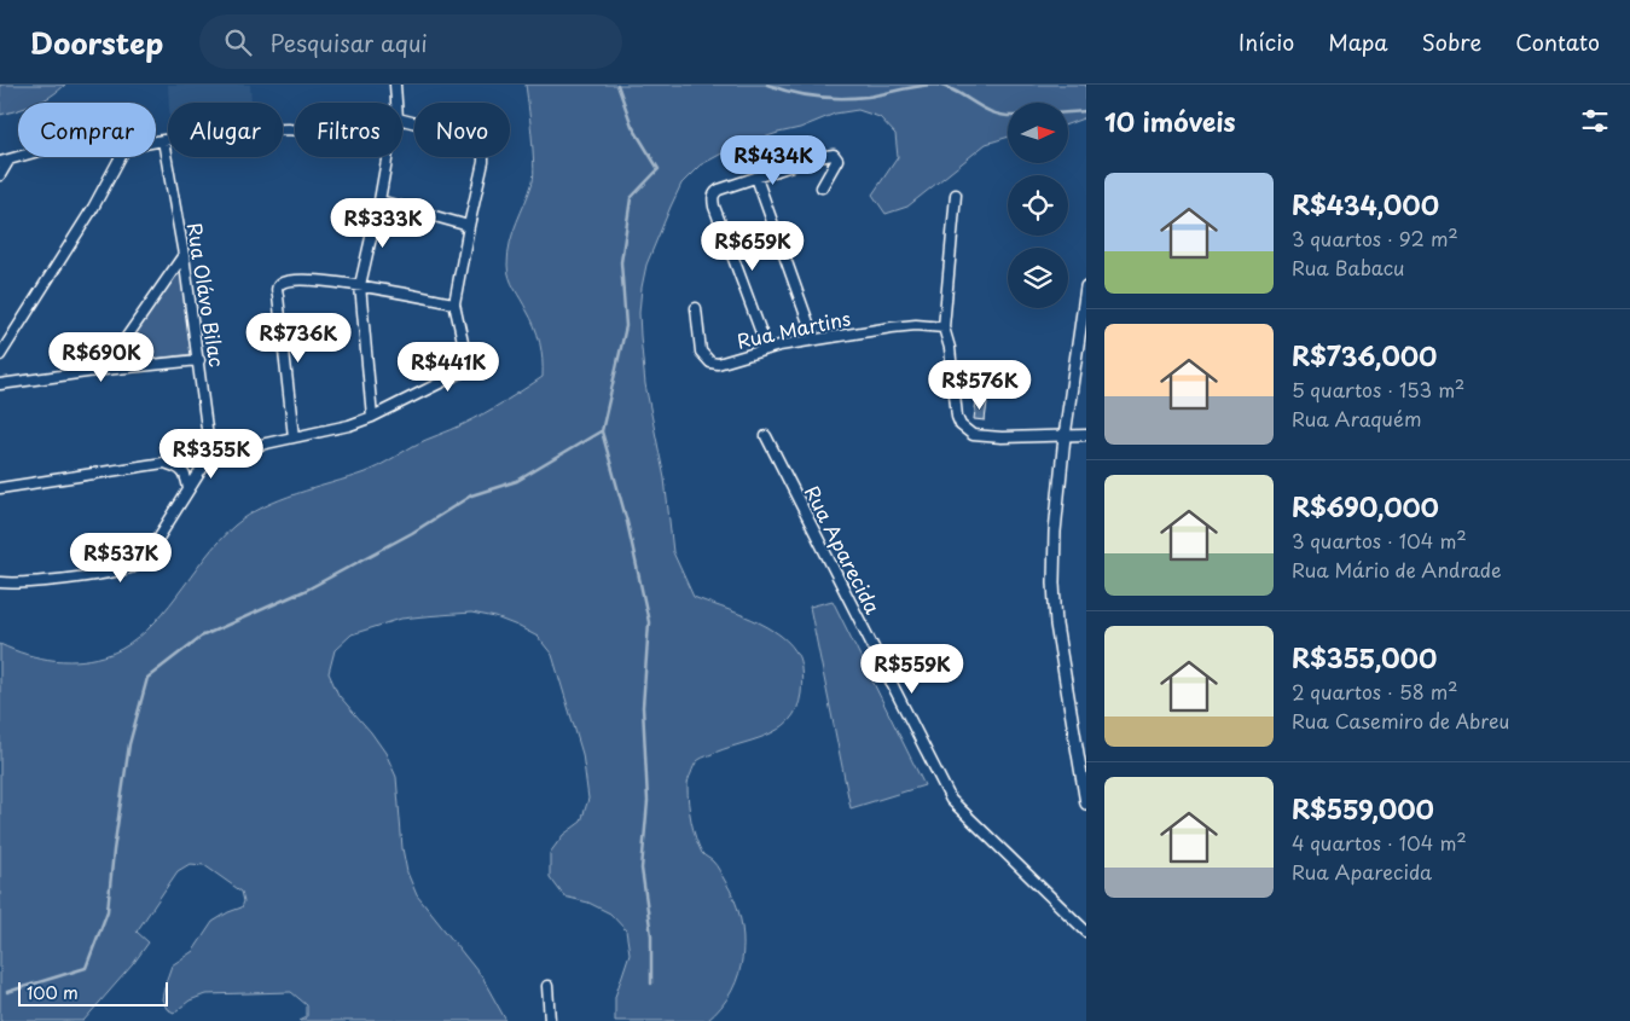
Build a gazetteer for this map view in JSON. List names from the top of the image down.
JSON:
{
  "streets": {
    "street": ["Rua Olávo Bilac", "Rua Martins", "Rua Aparecida"]
  },
  "scale_bar": "100 m",
  "north": "right",
  "page": {
    "header": "Doorstep",
    "search": "Pesquisar aqui",
    "nav": [
      "Início",
      "Mapa",
      "Sobre",
      "Contato"
    ],
    "heading": "10 imóveis",
    "chip": [
      "Comprar",
      "Alugar",
      "Filtros",
      "Novo"
    ],
    "price": [
      "R$434K",
      "R$333K",
      "R$659K",
      "R$736K",
      "R$690K",
      "R$441K",
      "R$576K",
      "R$355K",
      "R$537K",
      "R$559K"
    ],
    "list": [
      {
        "name": "R$434,000",
        "note": "3 quartos · 92 m² · Rua Babacu"
      },
      {
        "name": "R$736,000",
        "note": "5 quartos · 153 m² · Rua Araquém"
      },
      {
        "name": "R$690,000",
        "note": "3 quartos · 104 m² · Rua Mário de Andrade"
      },
      {
        "name": "R$355,000",
        "note": "2 quartos · 58 m² · Rua Casemiro de Abreu"
      },
      {
        "name": "R$559,000",
        "note": "4 quartos · 104 m² · Rua Aparecida"
      }
    ],
    "scale": "100 m"
  }
}
